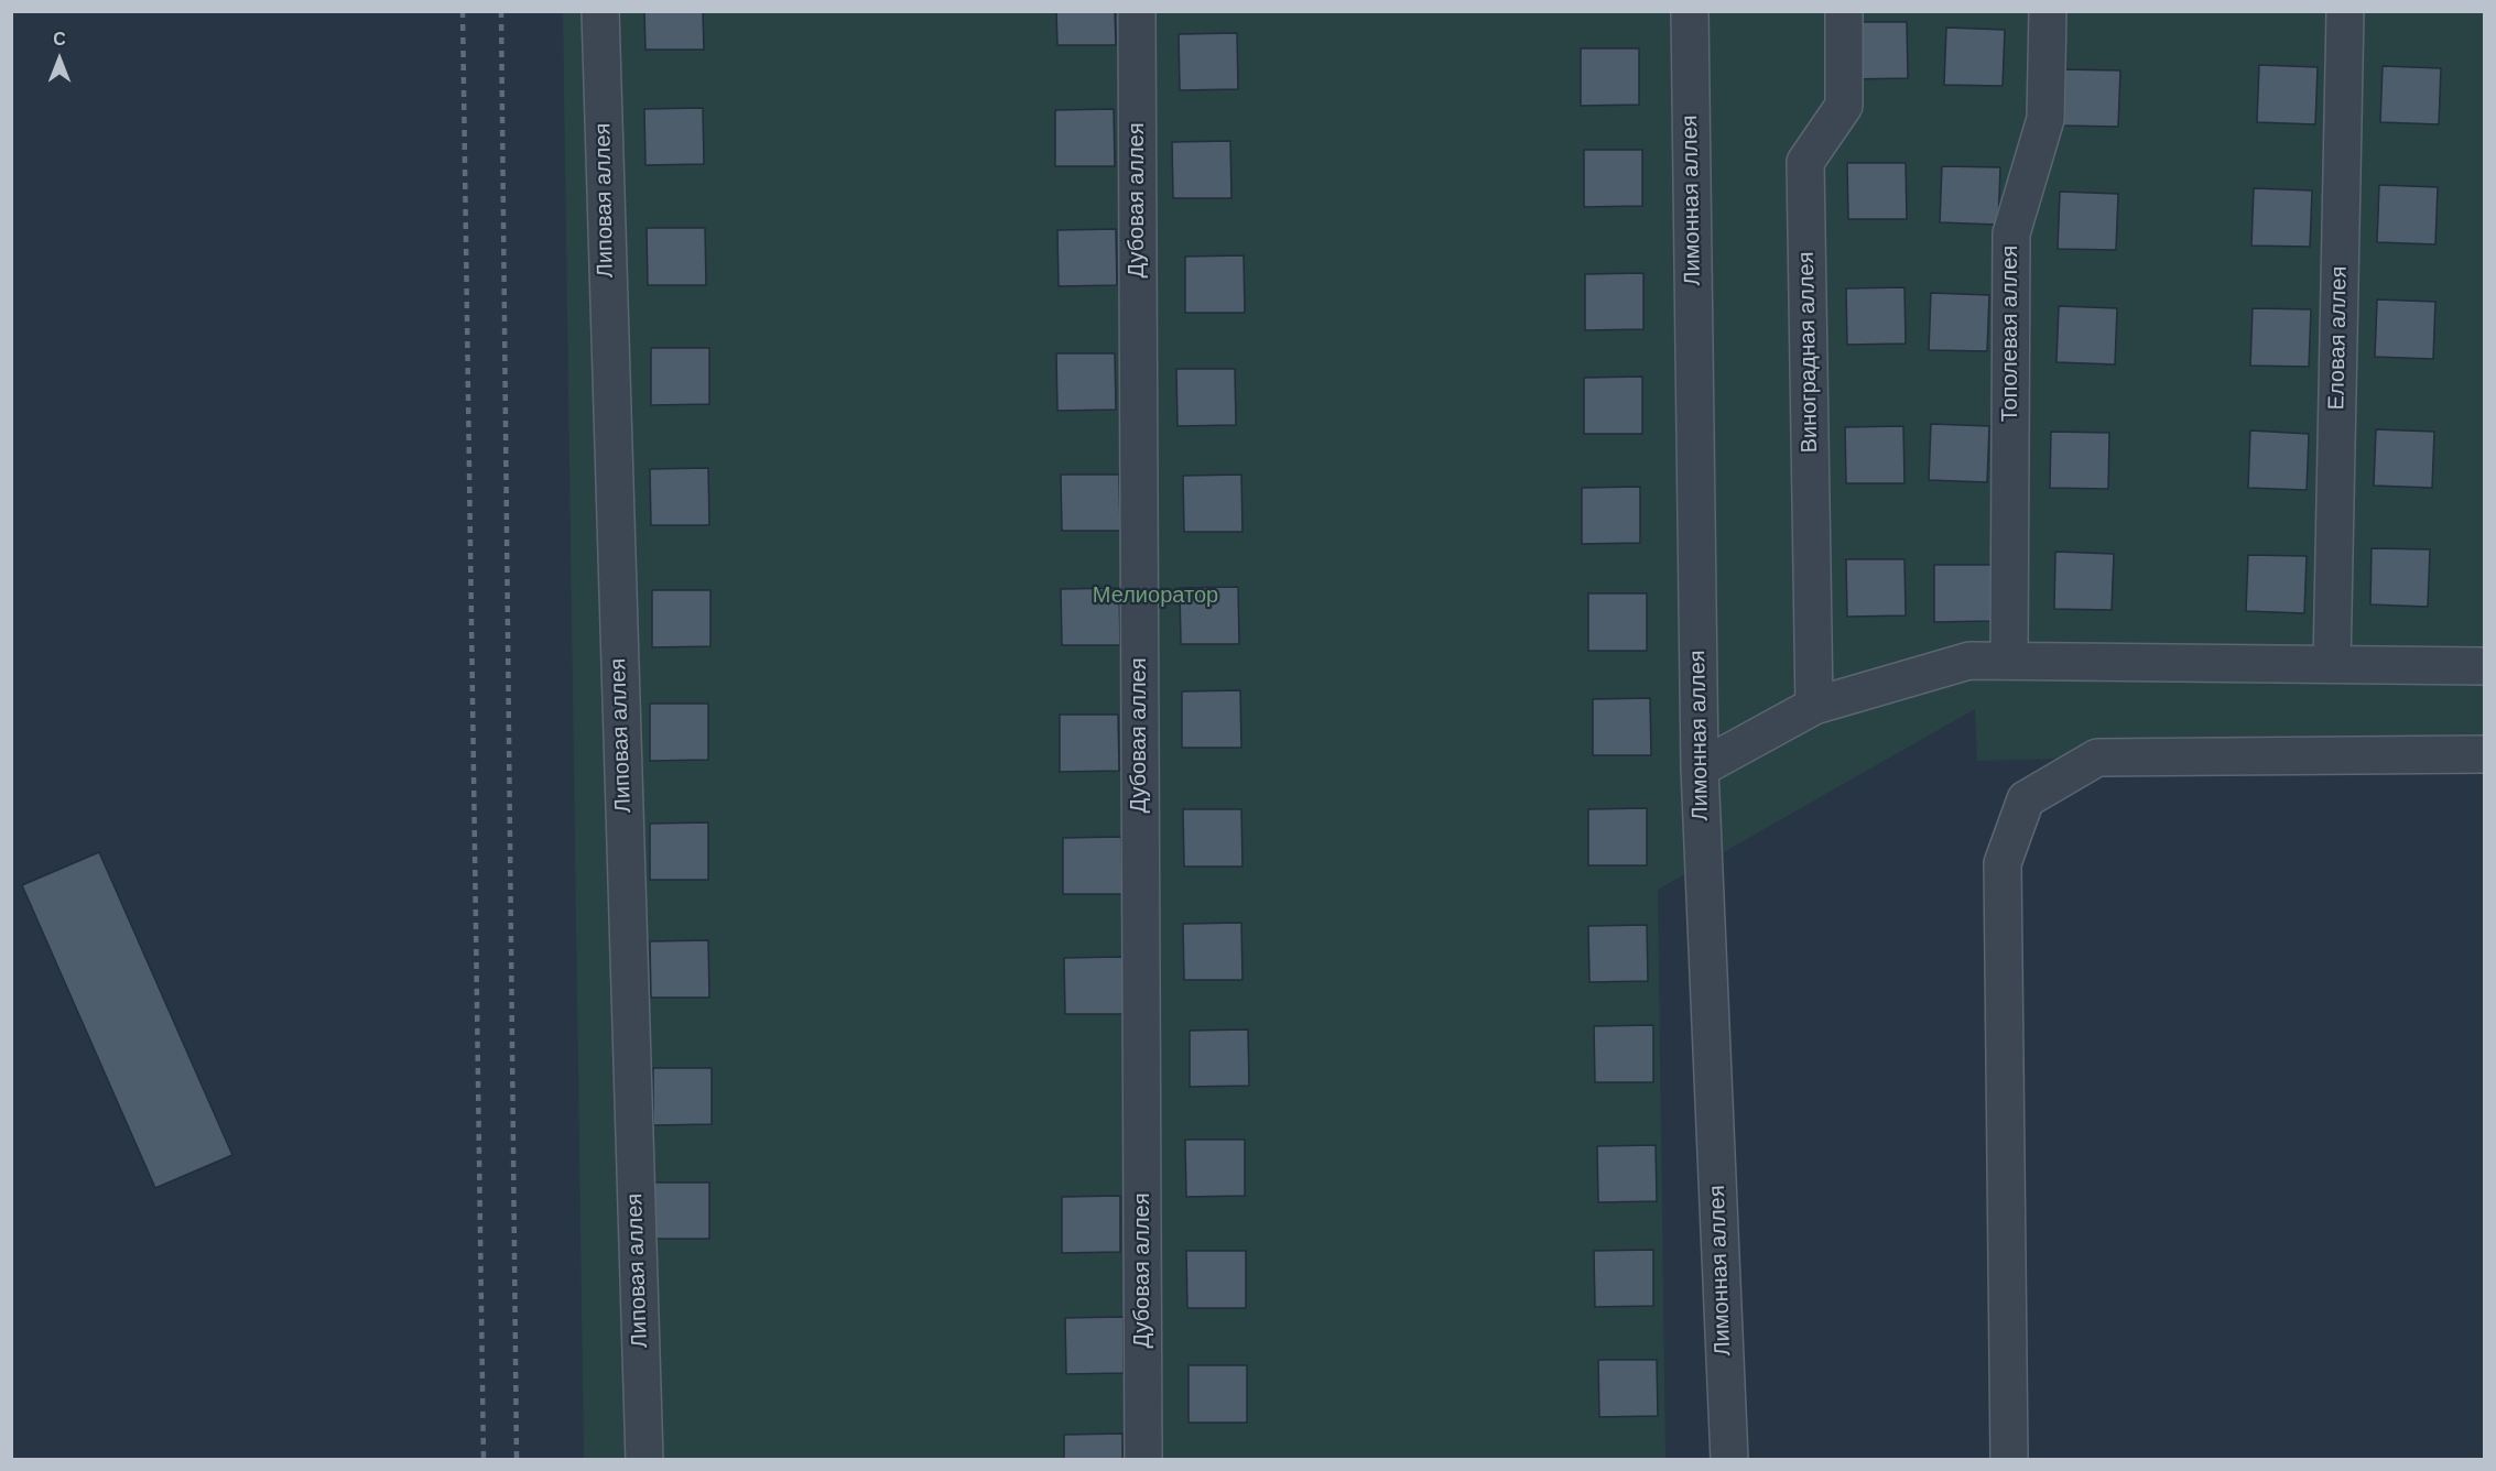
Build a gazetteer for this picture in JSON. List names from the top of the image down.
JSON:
{
  "streets": {
    "street": [
      "Липовая аллея",
      "Дубовая аллея",
      "Лимонная аллея",
      "Тополевая аллея",
      "Еловая аллея",
      "Виноградная аллея"
    ]
  },
  "parks": ["Мелиоратор"],
  "north": "top"
}
